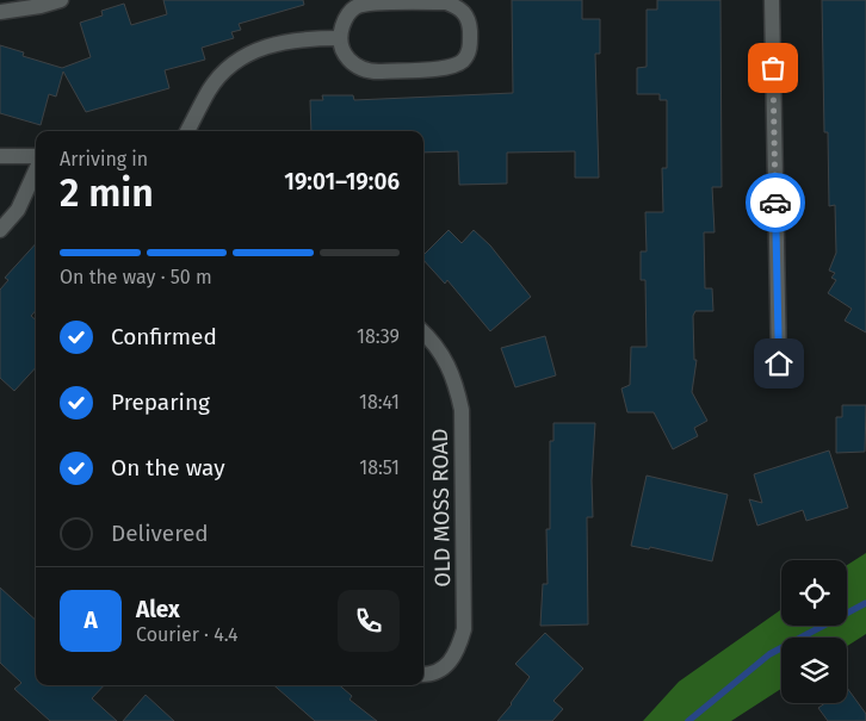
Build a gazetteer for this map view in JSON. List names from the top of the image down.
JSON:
{
  "streets": {
    "street": ["OLD MOSS ROAD"]
  },
  "page": {
    "heading": ["2 min", "Arriving in", "19:01–19:06"],
    "panel": ["Alex", "Courier · 4.4"],
    "bar": "On the way · 50 m",
    "list": [
      ["Confirmed", "18:39"],
      ["Preparing", "18:41"],
      ["On the way", "18:51"],
      "Delivered"
    ],
    "round": "A"
  }
}
